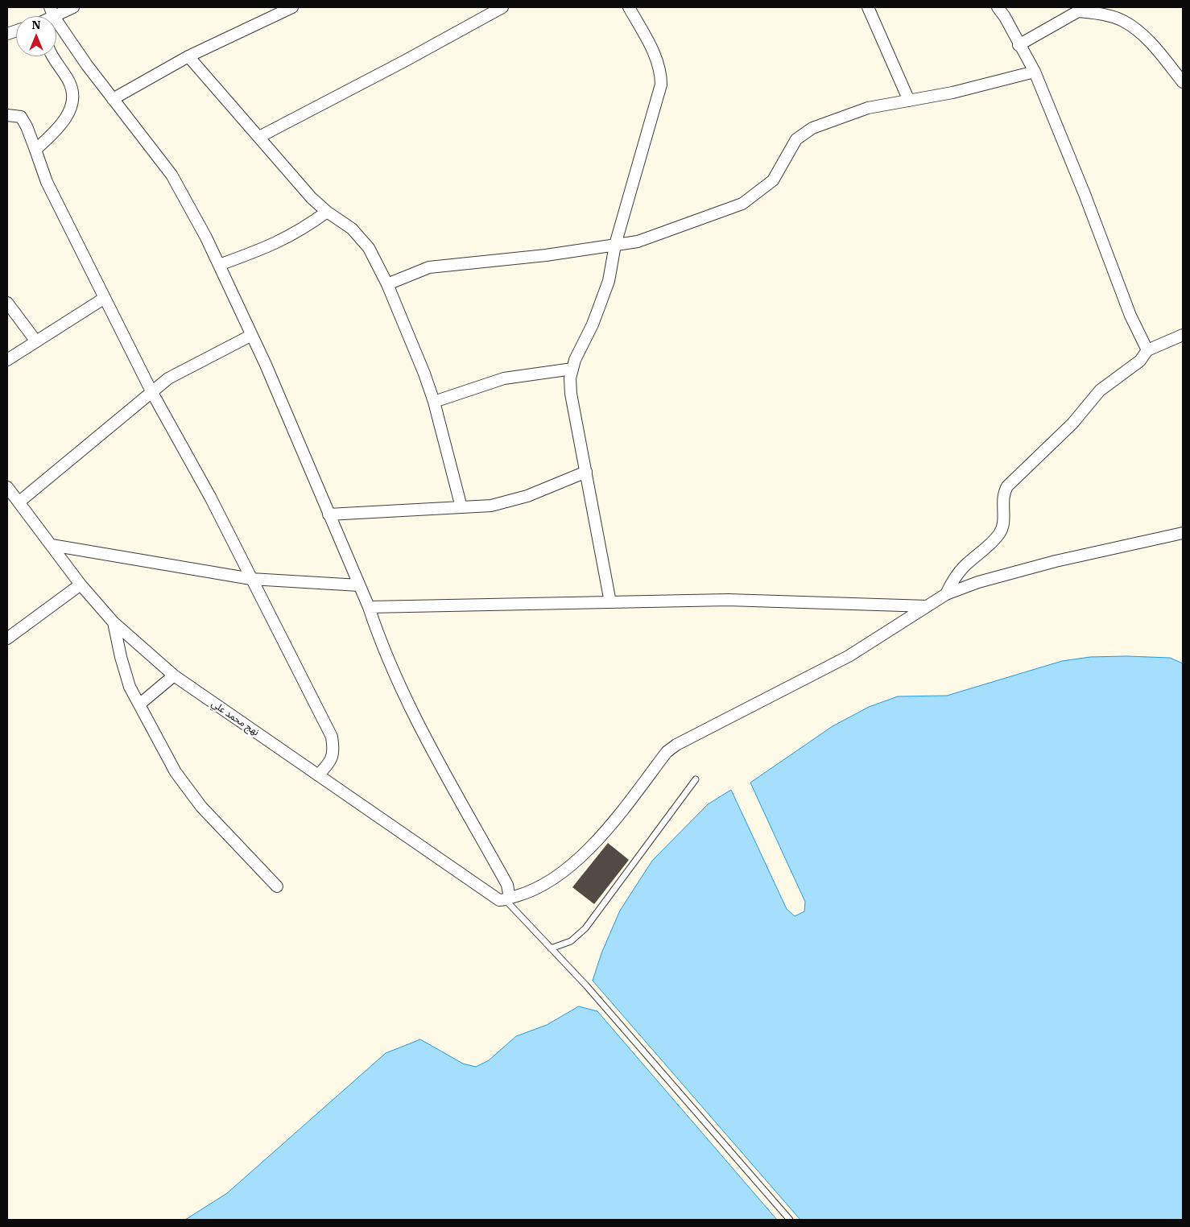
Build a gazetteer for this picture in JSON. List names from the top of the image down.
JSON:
{
  "streets": {
    "street": ["نهج محمد علي"]
  },
  "north": "top"
}
